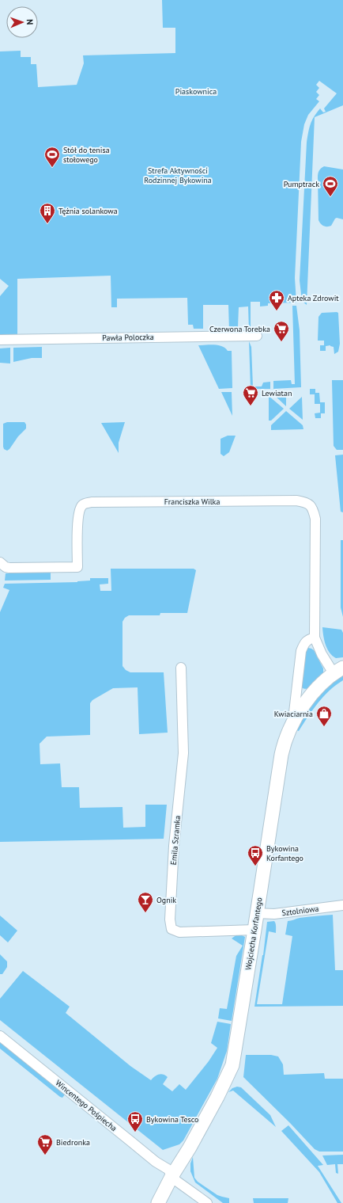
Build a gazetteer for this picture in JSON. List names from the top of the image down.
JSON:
{
  "streets": {
    "street": [
      "Pawła Poloczka",
      "Franciszka Wilka",
      "Emila Szramka",
      "Sztolniowa",
      "Wojciecha Korfantego",
      "Wincentego Pośpiecha"
    ]
  },
  "crossings": [
    ["Franciszka Wilka", "Wojciecha Korfantego"],
    ["Emila Szramka", "Wojciecha Korfantego"],
    ["Sztolniowa", "Wojciecha Korfantego"],
    ["Wojciecha Korfantego", "Wincentego Pośpiecha"]
  ],
  "parks": ["Piaskownica", "Strefa Aktywności Rodzinnej Bykowina"],
  "places": {
    "sports": ["Stół do tenisa stołowego", "Pumptrack"],
    "building": ["Tężnia solankowa"],
    "pharmacy": ["Apteka Zdrowit"],
    "supermarket": ["Czerwona Torebka", "Lewiatan", "Biedronka"],
    "shop": ["Kwiaciarnia"],
    "bus stop": ["Bykowina Korfantego", "Bykowina Tesco"],
    "bar": ["Ognik"]
  },
  "north": "right"
}
